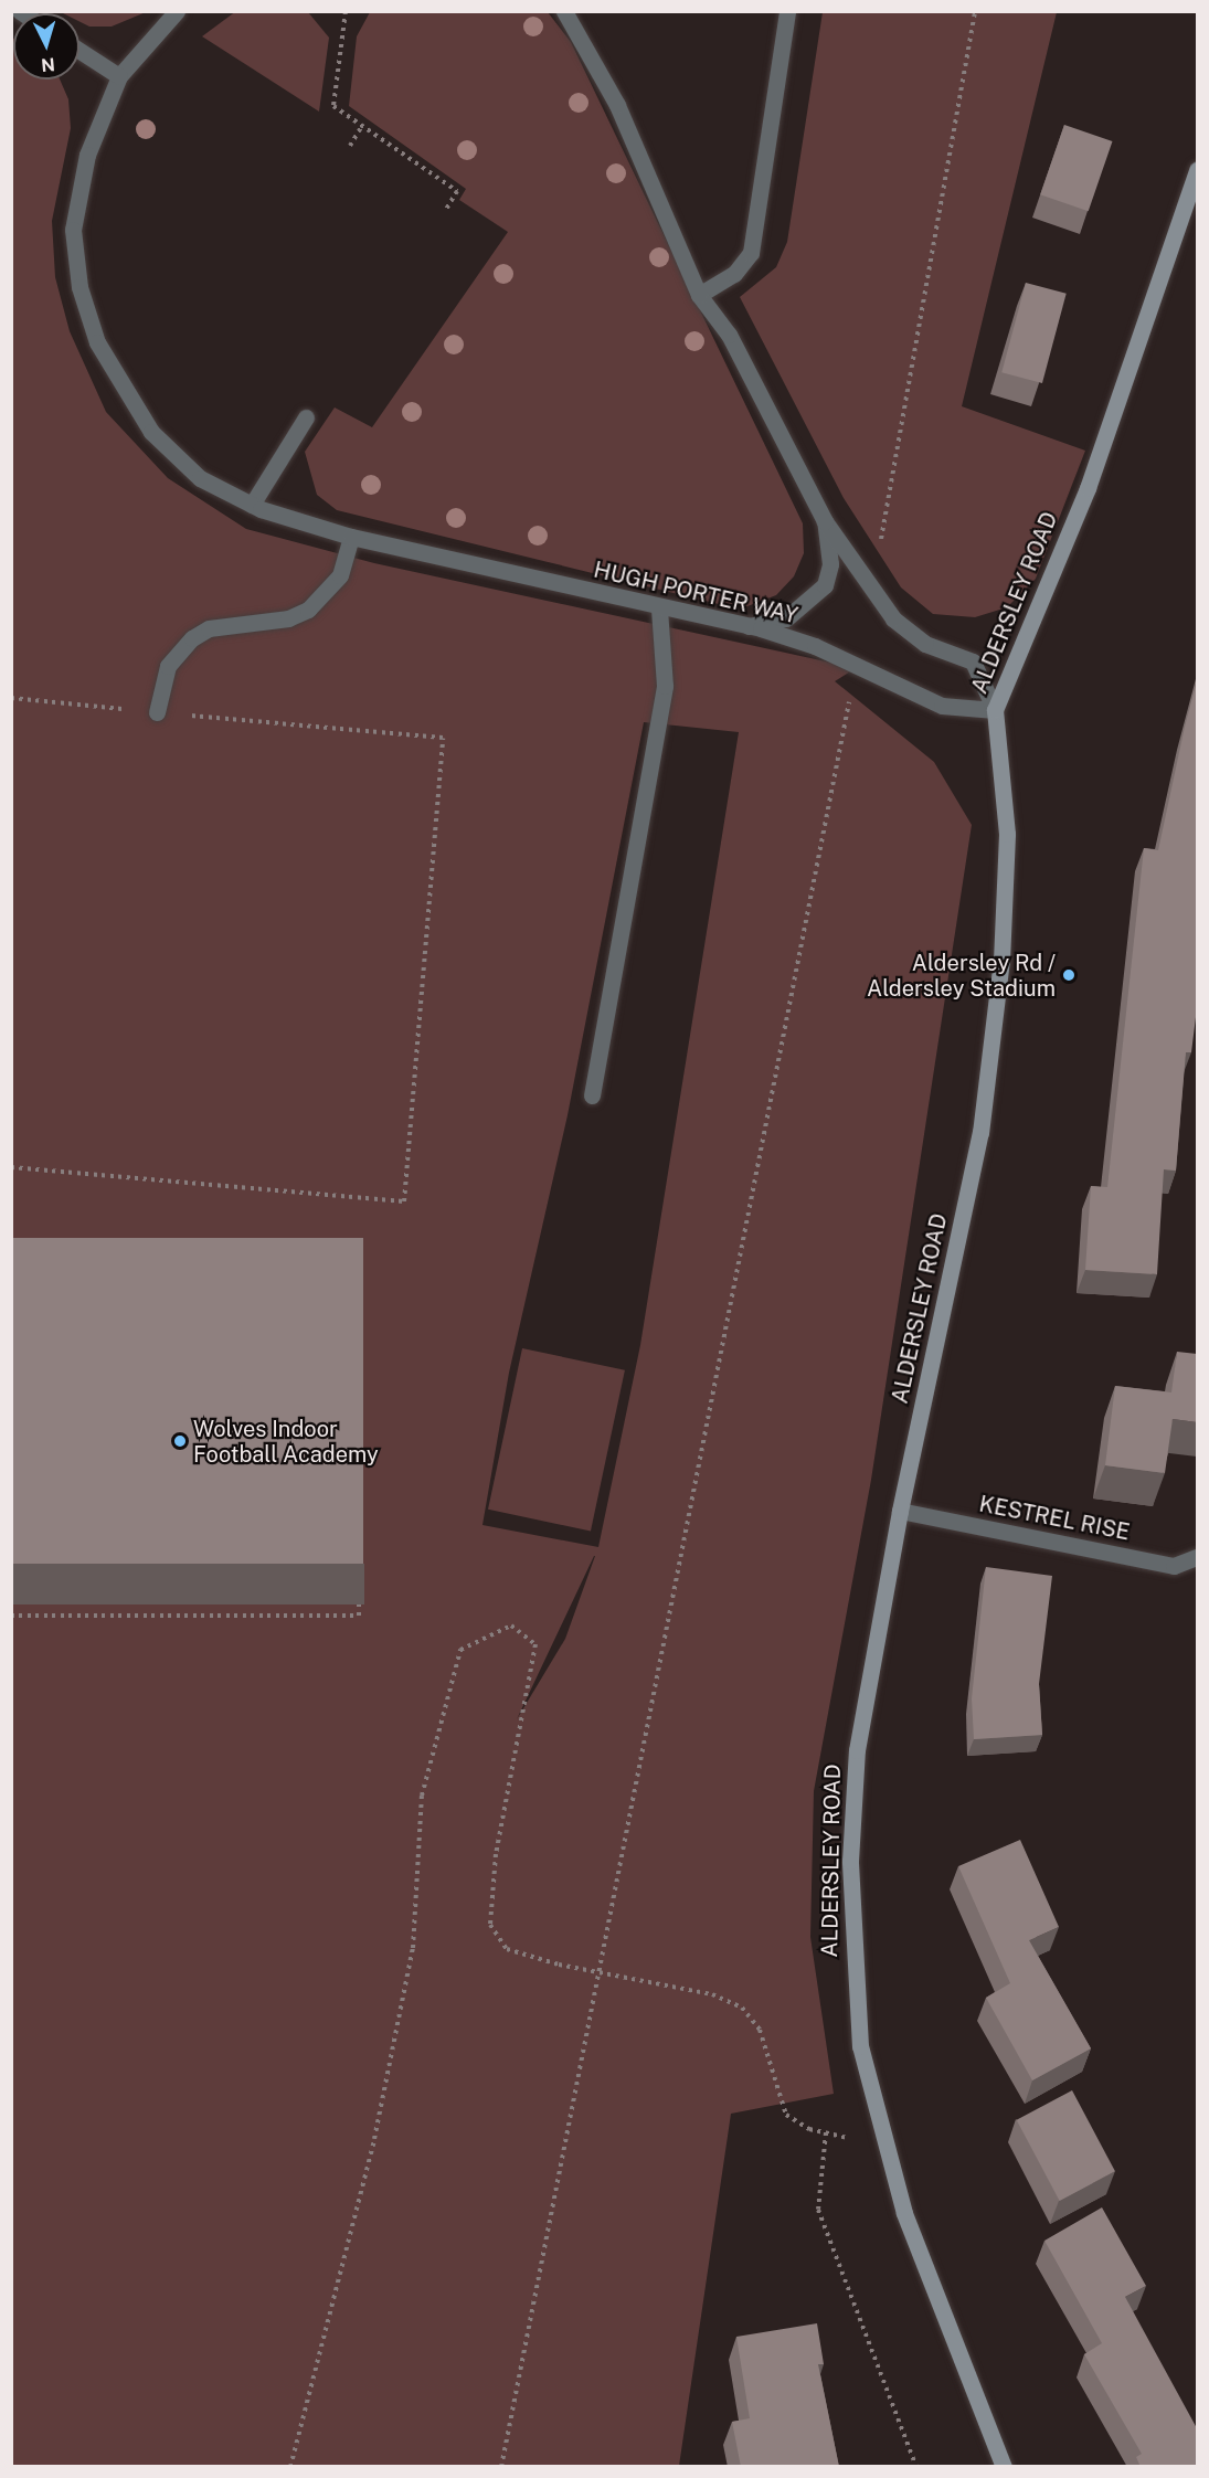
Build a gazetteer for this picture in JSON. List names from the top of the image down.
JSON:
{
  "streets": {
    "street": ["HUGH PORTER WAY", "ALDERSLEY ROAD", "KESTREL RISE"]
  },
  "crossings": [
    ["HUGH PORTER WAY", "ALDERSLEY ROAD"],
    ["ALDERSLEY ROAD", "KESTREL RISE"]
  ],
  "places": ["Aldersley Rd / Aldersley Stadium", "Wolves Indoor Football Academy"],
  "north": "bottom"
}
